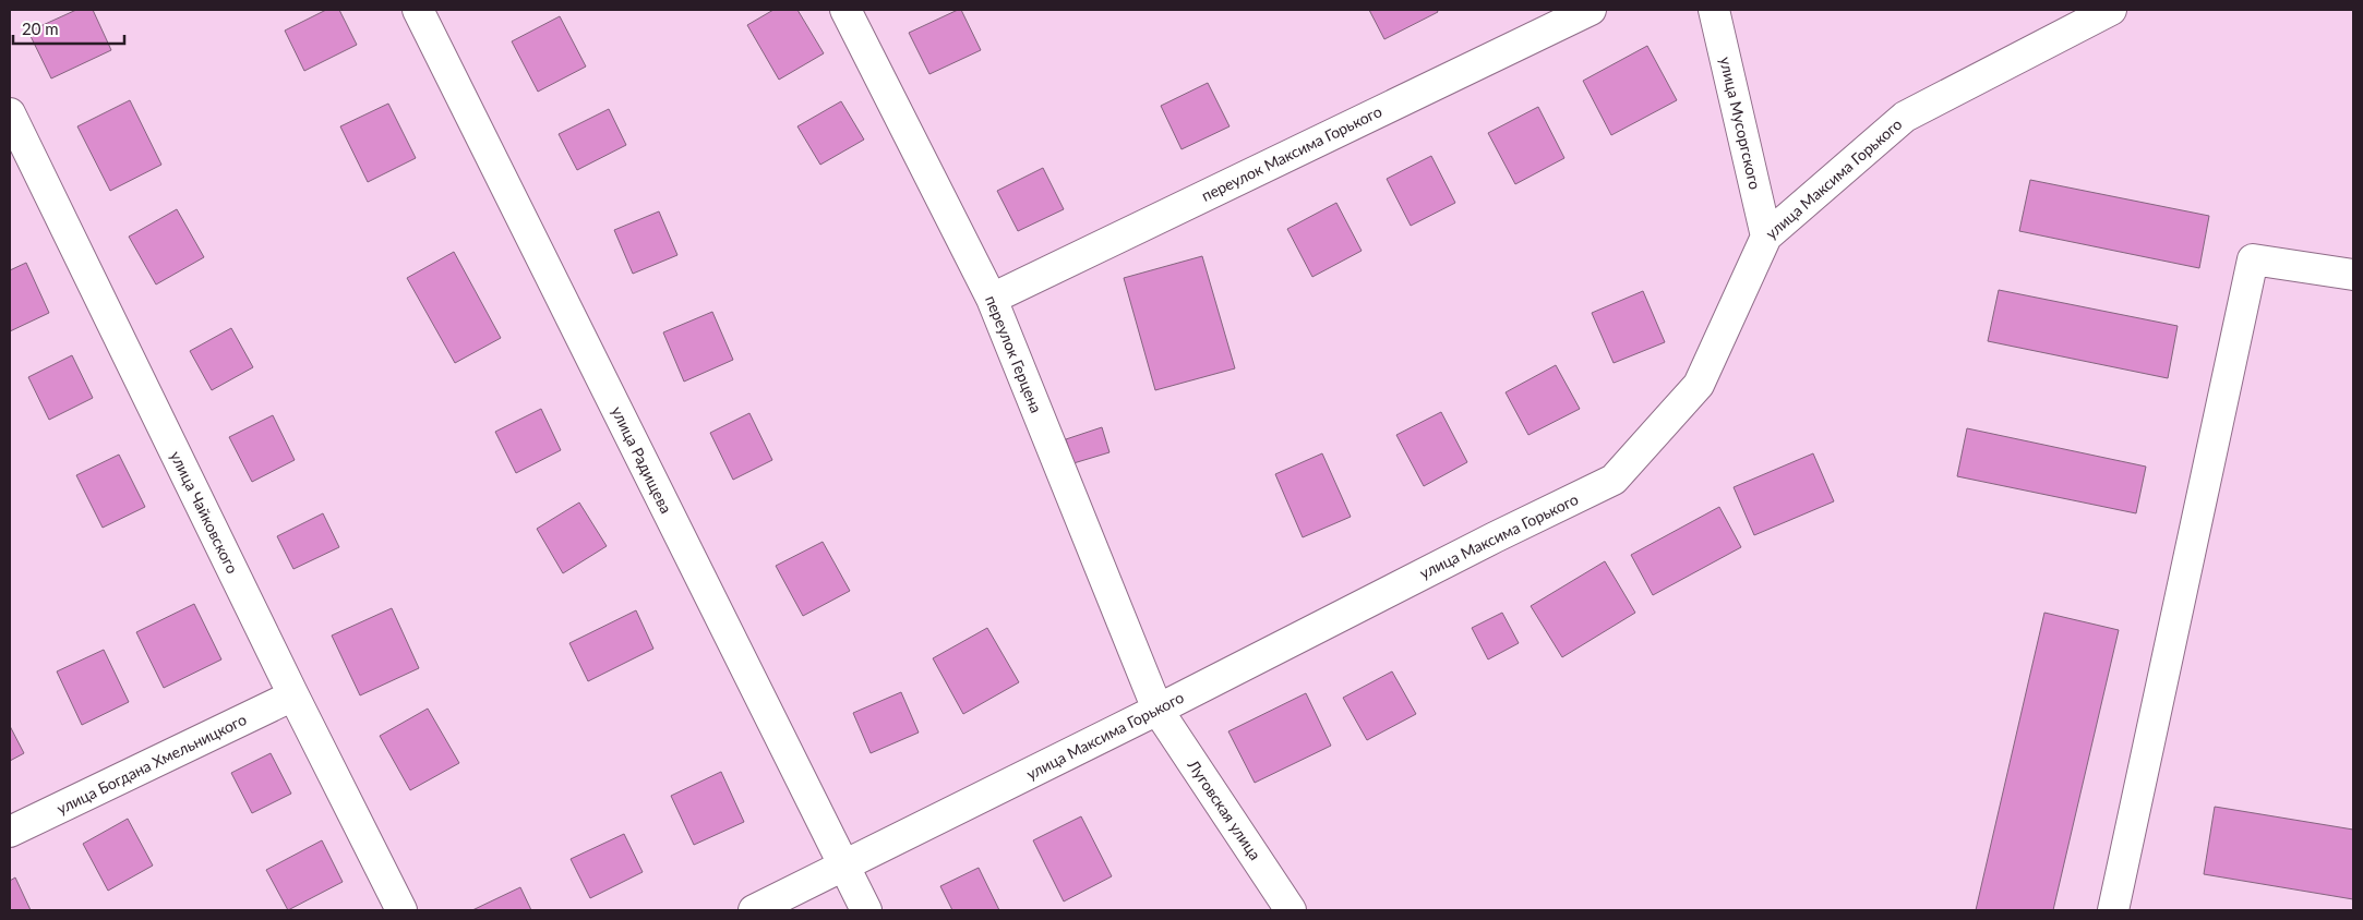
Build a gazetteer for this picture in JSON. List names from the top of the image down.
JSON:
{
  "streets": {
    "street": [
      "улица Мусоргского",
      "переулок Максима Горького",
      "улица Максима Горького",
      "переулок Герцена",
      "улица Радищева",
      "улица Чайковского",
      "улица Богдана Хмельницкого",
      "Луговская улица"
    ]
  },
  "crossings": [
    ["улица Мусоргского", "улица Максима Горького"],
    ["переулок Максима Горького", "переулок Герцена"],
    ["улица Максима Горького", "переулок Герцена"],
    ["улица Максима Горького", "улица Радищева"],
    ["улица Максима Горького", "Луговская улица"],
    ["переулок Герцена", "Луговская улица"],
    ["улица Чайковского", "улица Богдана Хмельницкого"]
  ],
  "scale_bar": "20 m"
}
